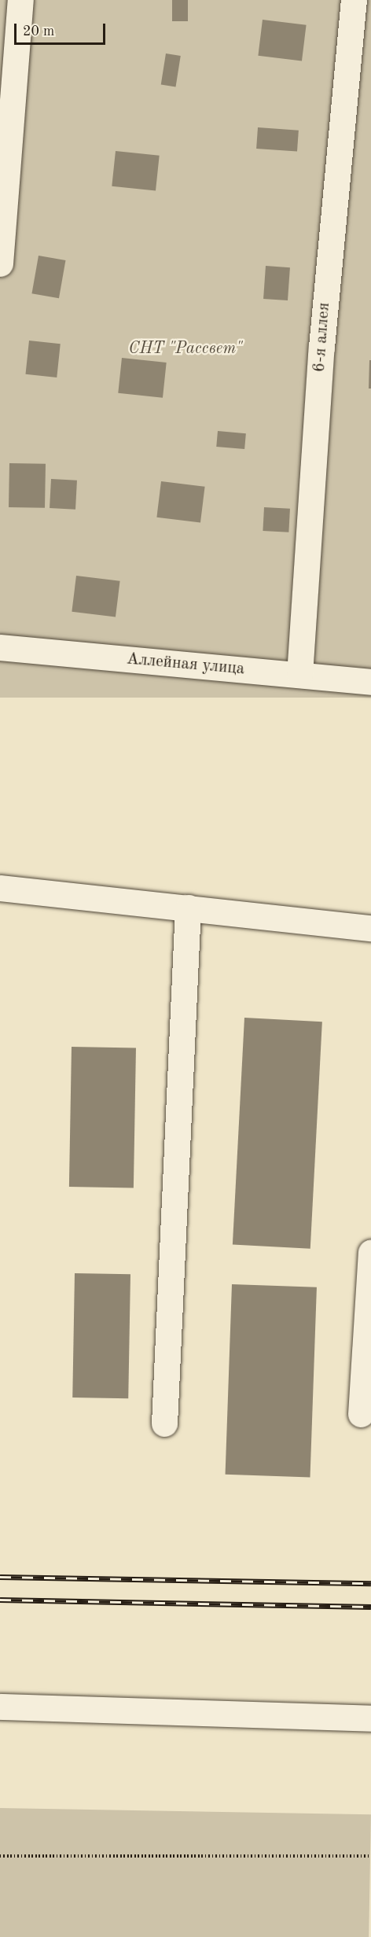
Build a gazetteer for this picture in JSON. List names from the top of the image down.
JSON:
{
  "streets": {
    "street": ["6-я аллея", "Аллейная улица"]
  },
  "crossings": [
    ["6-я аллея", "Аллейная улица"]
  ],
  "parks": ["СНТ \"Рассвет\""],
  "scale_bar": "20 m"
}
